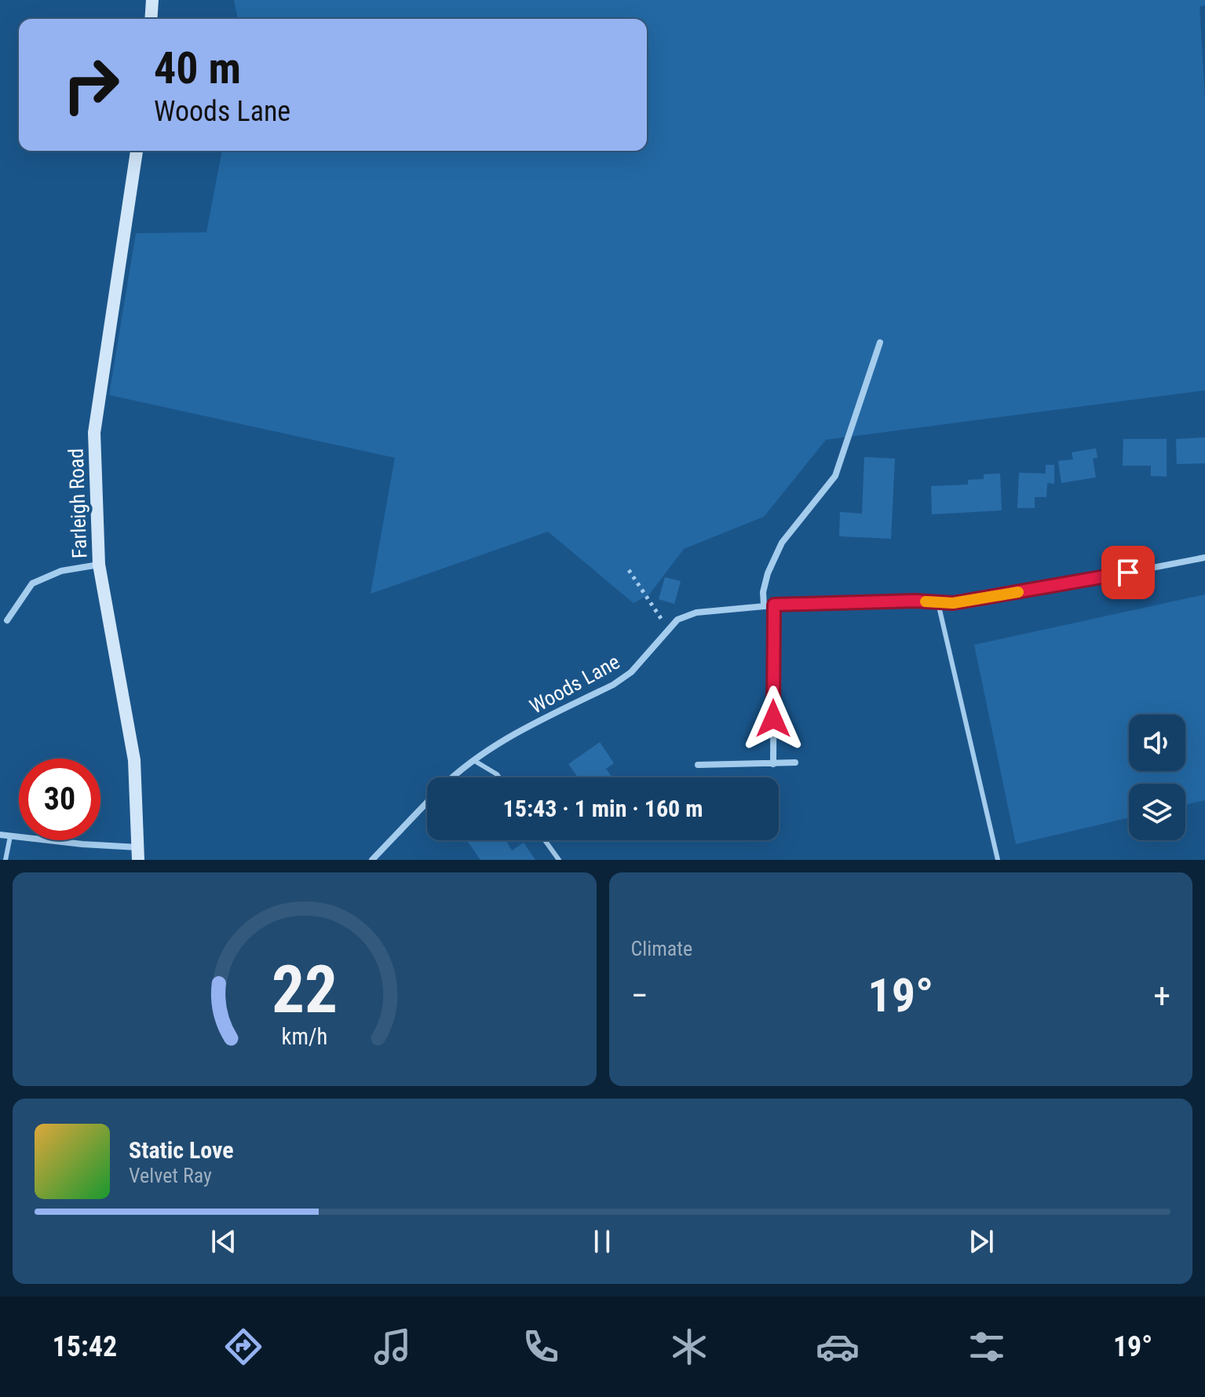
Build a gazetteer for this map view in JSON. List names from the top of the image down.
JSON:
{
  "streets": {
    "main road": ["Farleigh Road"],
    "street": ["Woods Lane"]
  },
  "page": {
    "turn": ["40 m", "Woods Lane"],
    "limit": "30",
    "trip": "15:43 · 1 min · 160 m",
    "tile": "Climate",
    "heat": ["−", "19°", "+"],
    "song": ["Static Love", "Velvet Ray"],
    "tabs": ["15:42", "19°"],
    "gauge": ["22", "km/h"]
  }
}
